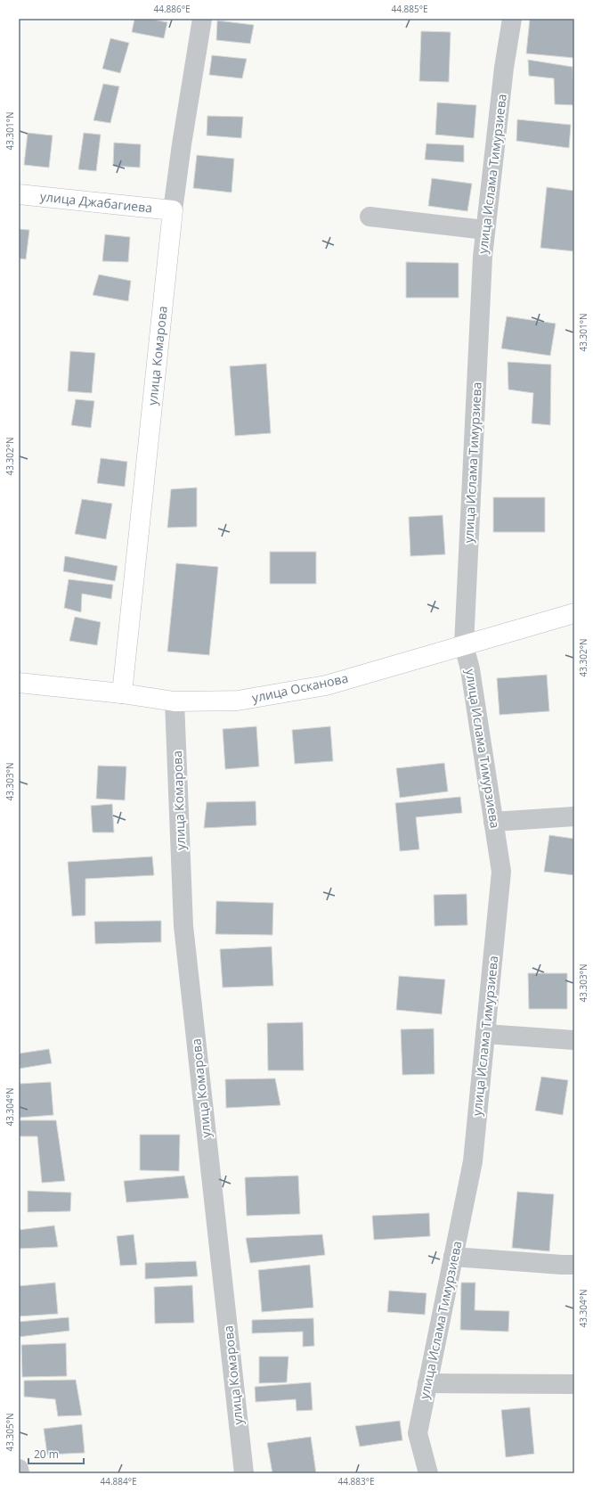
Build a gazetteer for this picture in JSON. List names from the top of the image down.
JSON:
{
  "streets": {
    "main road": ["улица Джабагиева", "улица Комарова", "улица Осканова"],
    "street": ["улица Ислама Тимурзиева"]
  },
  "crossings": [
    ["улица Ислама Тимурзиева", "улица Осканова"],
    ["улица Джабагиева", "улица Комарова"],
    ["улица Комарова", "улица Осканова"]
  ],
  "scale_bar": "20 m",
  "coordinates": [
    "44.886°E",
    "44.885°E",
    "43.301°N",
    "43.302°N",
    "43.303°N",
    "43.304°N",
    "43.305°N",
    "44.884°E",
    "44.883°E"
  ]
}
